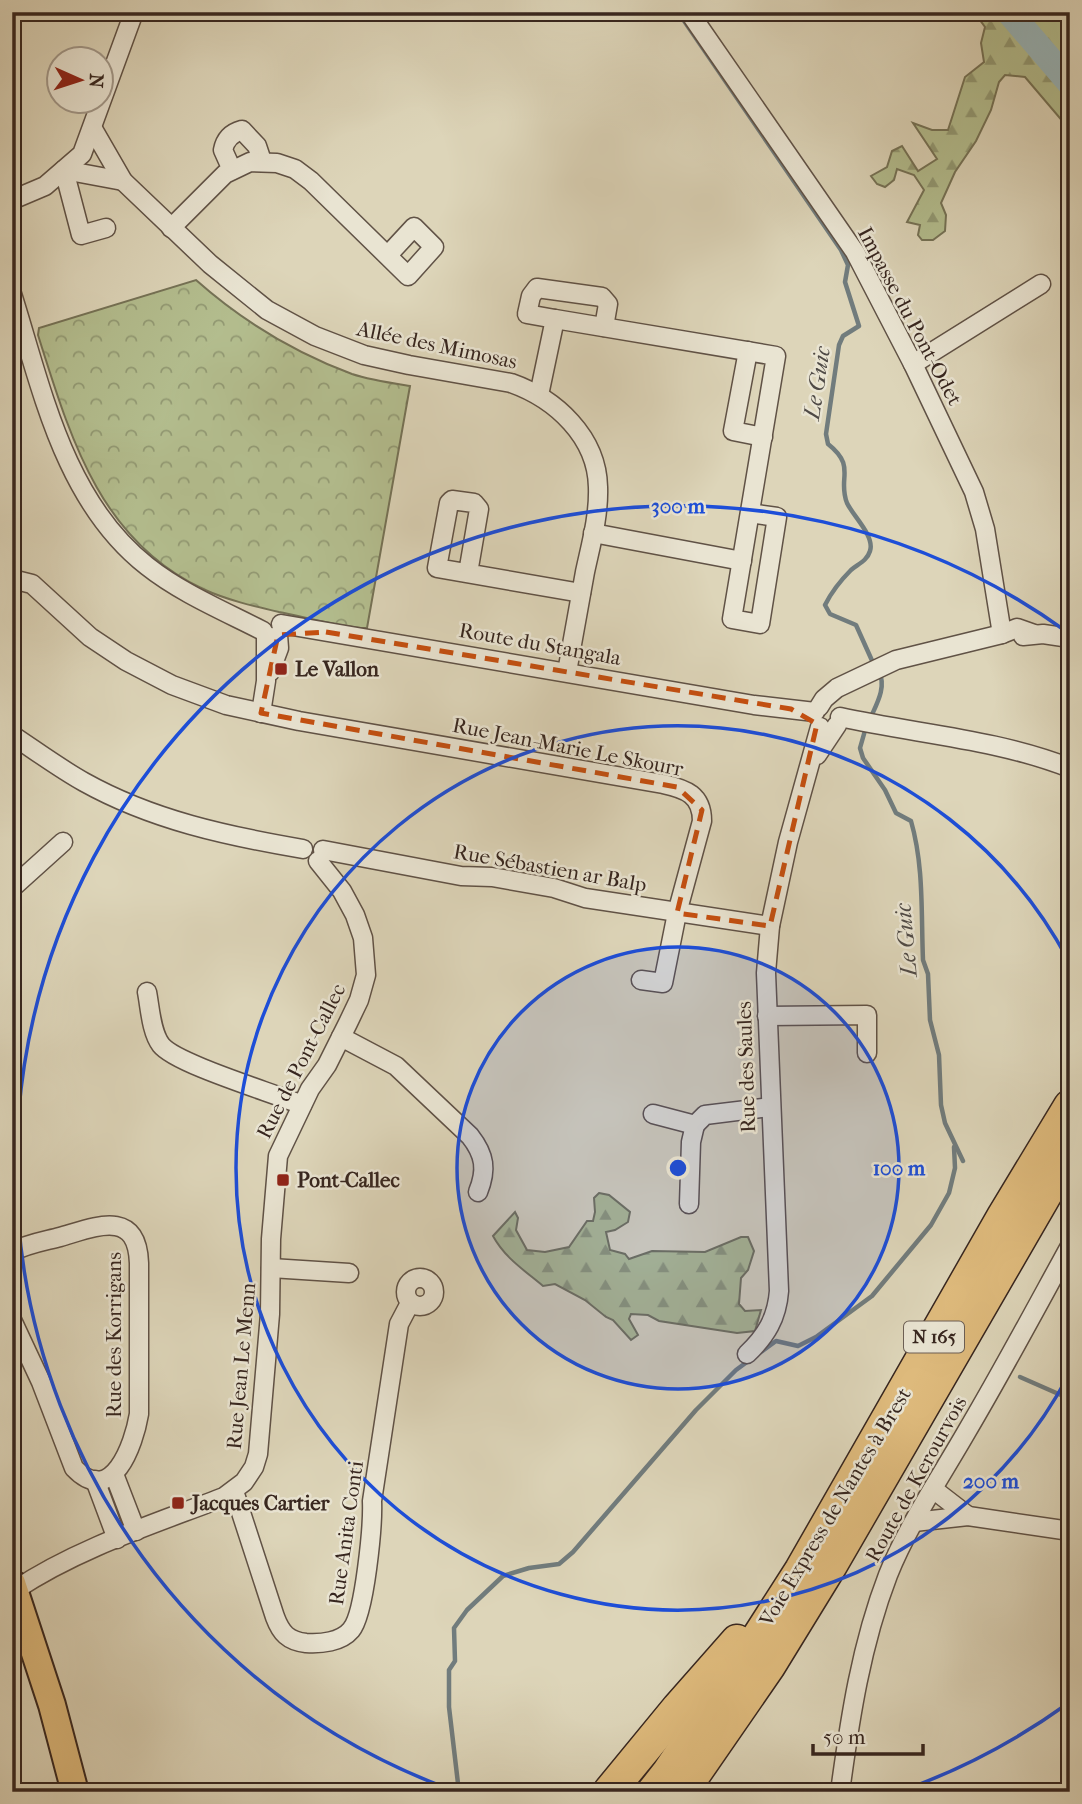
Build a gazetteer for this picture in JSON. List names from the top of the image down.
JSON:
{
  "streets": {
    "highway": ["N 165", "Voie Express de Nantes à Brest"],
    "street": [
      "Impasse du Pont-Odet",
      "Allée des Mimosas",
      "Route du Stangala",
      "Rue Jean-Marie Le Skourr",
      "Rue Sébastien ar Balp",
      "Rue de Pont-Callec",
      "Rue des Saules",
      "Rue des Korrigans",
      "Rue Jean Le Menn",
      "Route de Kerourvois",
      "Rue Anita Conti"
    ]
  },
  "crossings": [
    ["Allée des Mimosas", "Route du Stangala"],
    ["Route du Stangala", "Rue des Saules"],
    ["Rue Jean-Marie Le Skourr", "Rue Sébastien ar Balp"],
    ["Rue Sébastien ar Balp", "Rue de Pont-Callec"],
    ["Rue Sébastien ar Balp", "Rue des Saules"],
    ["Rue de Pont-Callec", "Rue Jean Le Menn"],
    ["Rue Jean Le Menn", "Rue Anita Conti"]
  ],
  "water": ["Le Guic"],
  "places": {
    "transit": ["Le Vallon", "Pont-Callec", "Jacques Cartier"]
  },
  "scale_bar": "50 m",
  "north": "right",
  "rings": ["300 m", "100 m", "200 m"]
}
